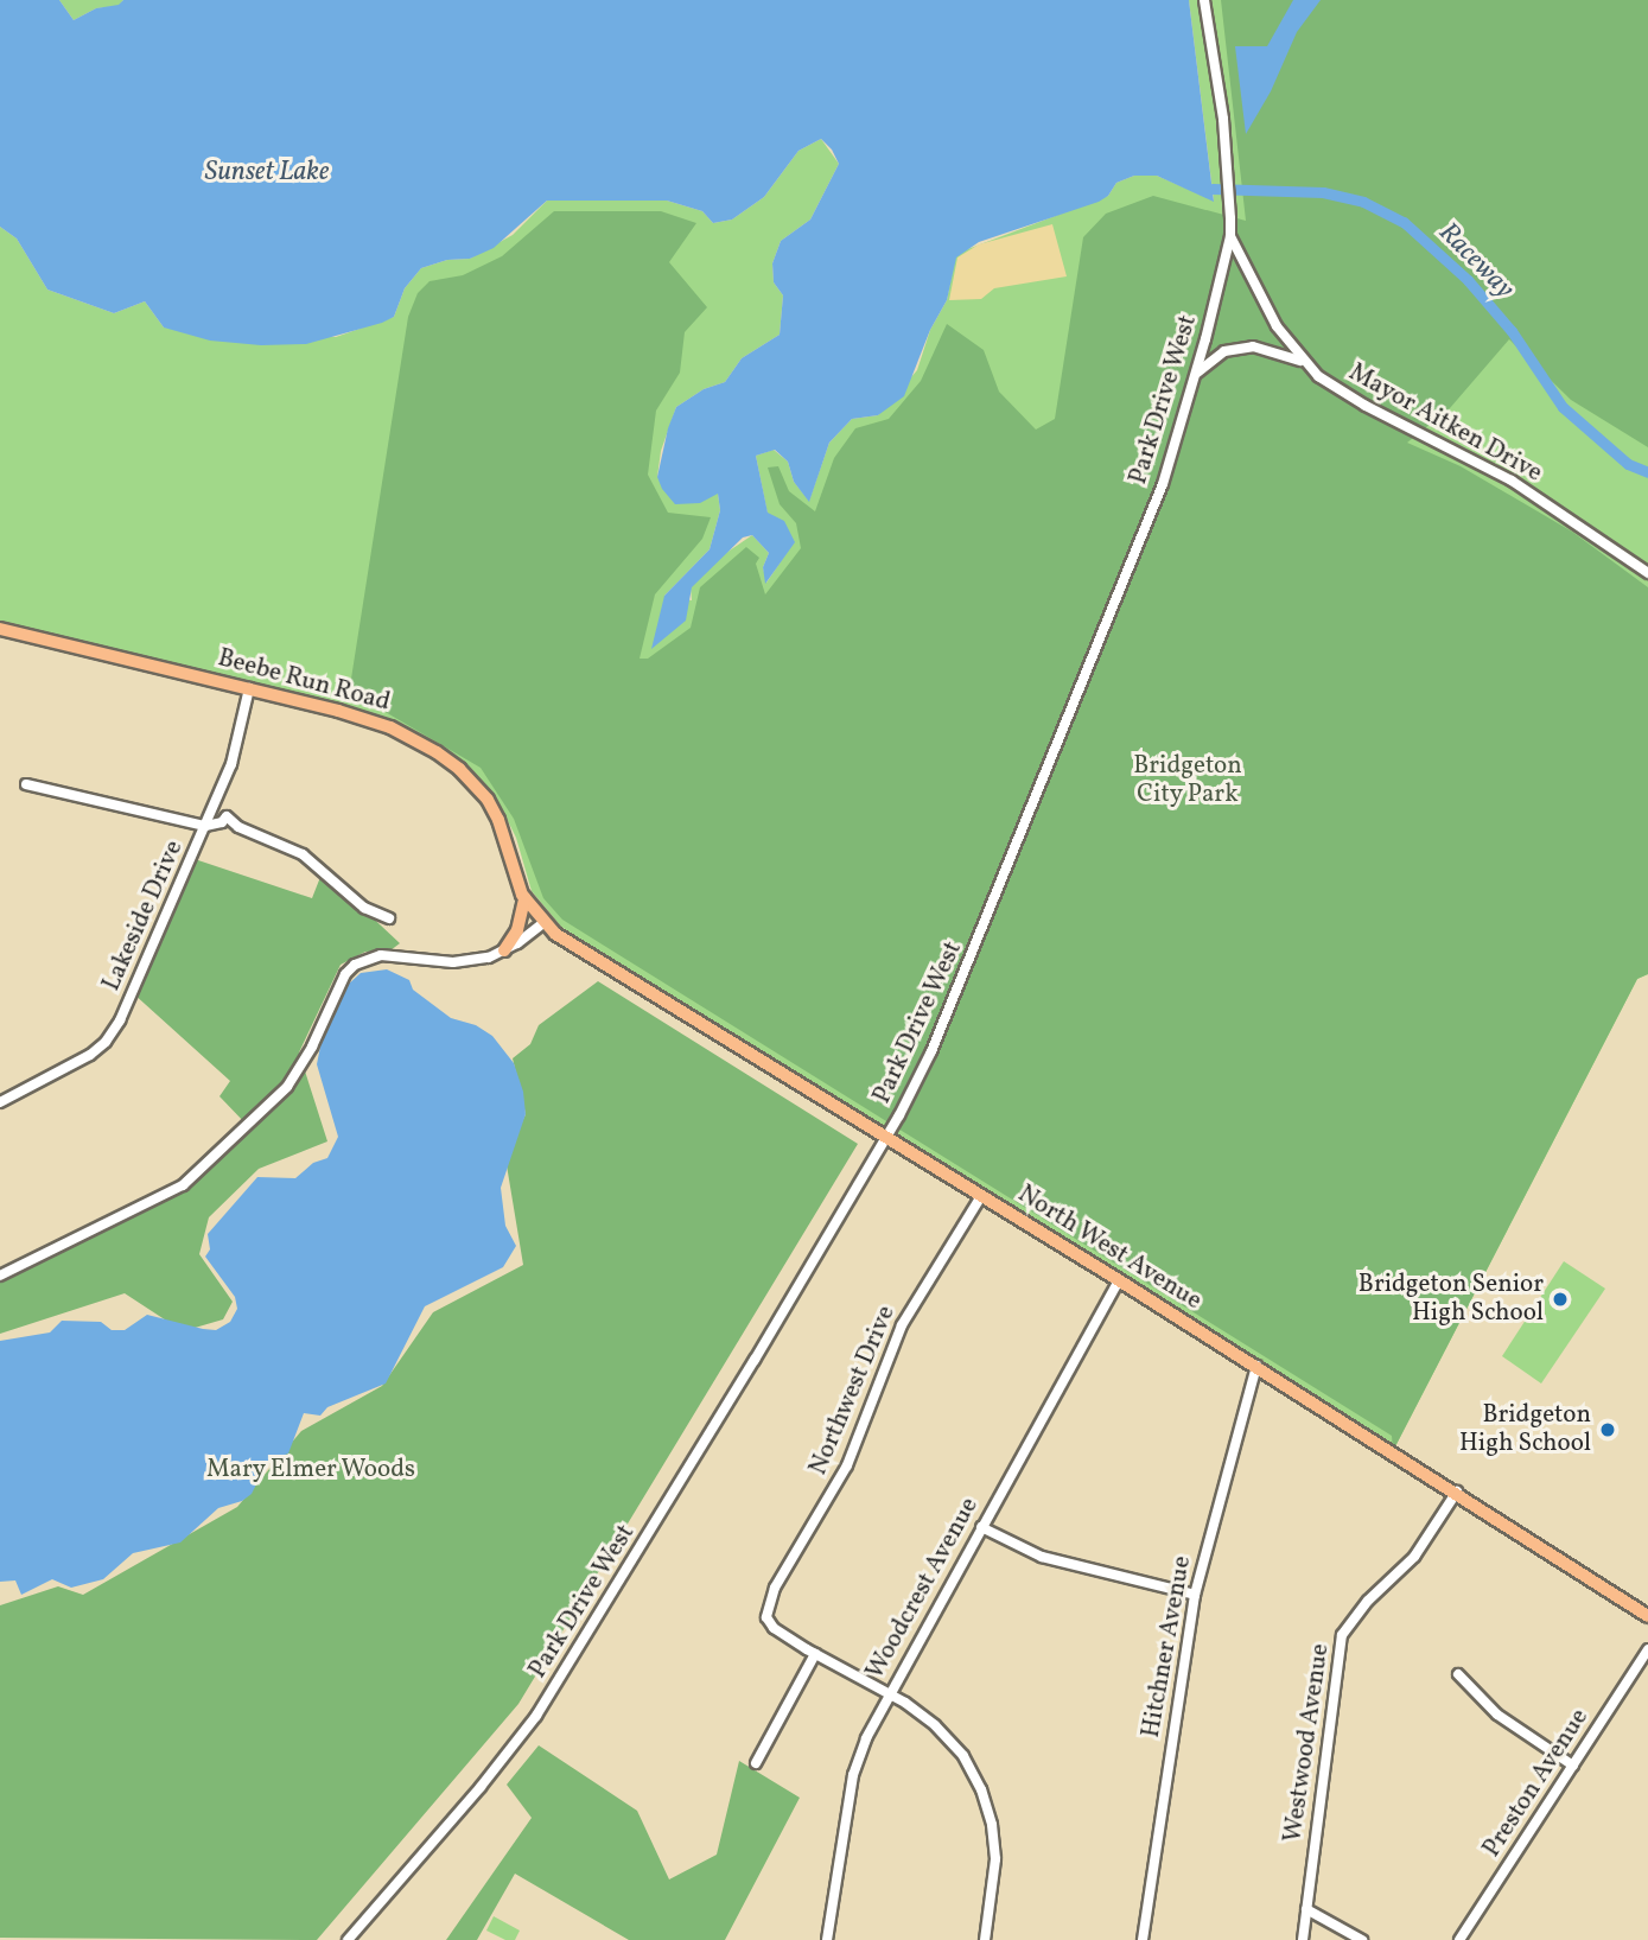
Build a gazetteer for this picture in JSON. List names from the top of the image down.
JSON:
{
  "streets": {
    "main road": ["Beebe Run Road", "North West Avenue"],
    "street": [
      "Park Drive West",
      "Mayor Aitken Drive",
      "Lakeside Drive",
      "Northwest Drive",
      "Woodcrest Avenue",
      "Hitchner Avenue",
      "Westwood Avenue",
      "Preston Avenue"
    ]
  },
  "crossings": [
    ["Park Drive West", "Mayor Aitken Drive"],
    ["Park Drive West", "North West Avenue"],
    ["Beebe Run Road", "Lakeside Drive"],
    ["Beebe Run Road", "North West Avenue"],
    ["North West Avenue", "Northwest Drive"],
    ["North West Avenue", "Woodcrest Avenue"],
    ["North West Avenue", "Hitchner Avenue"],
    ["North West Avenue", "Westwood Avenue"]
  ],
  "water": ["Sunset Lake", "Raceway"],
  "parks": ["Bridgeton City Park", "Mary Elmer Woods"],
  "places": ["Bridgeton Senior High School", "Bridgeton High School"]
}
